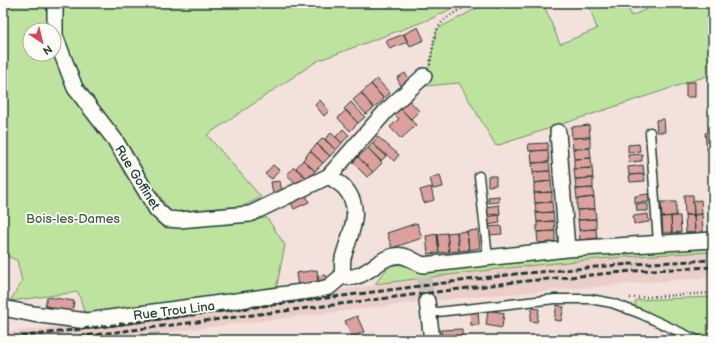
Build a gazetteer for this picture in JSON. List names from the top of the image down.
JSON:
{
  "streets": {
    "street": ["Rue Goffinet", "Rue Trou Lina"]
  },
  "parks": ["Bois-les-Dames"],
  "north": "bottom right"
}
